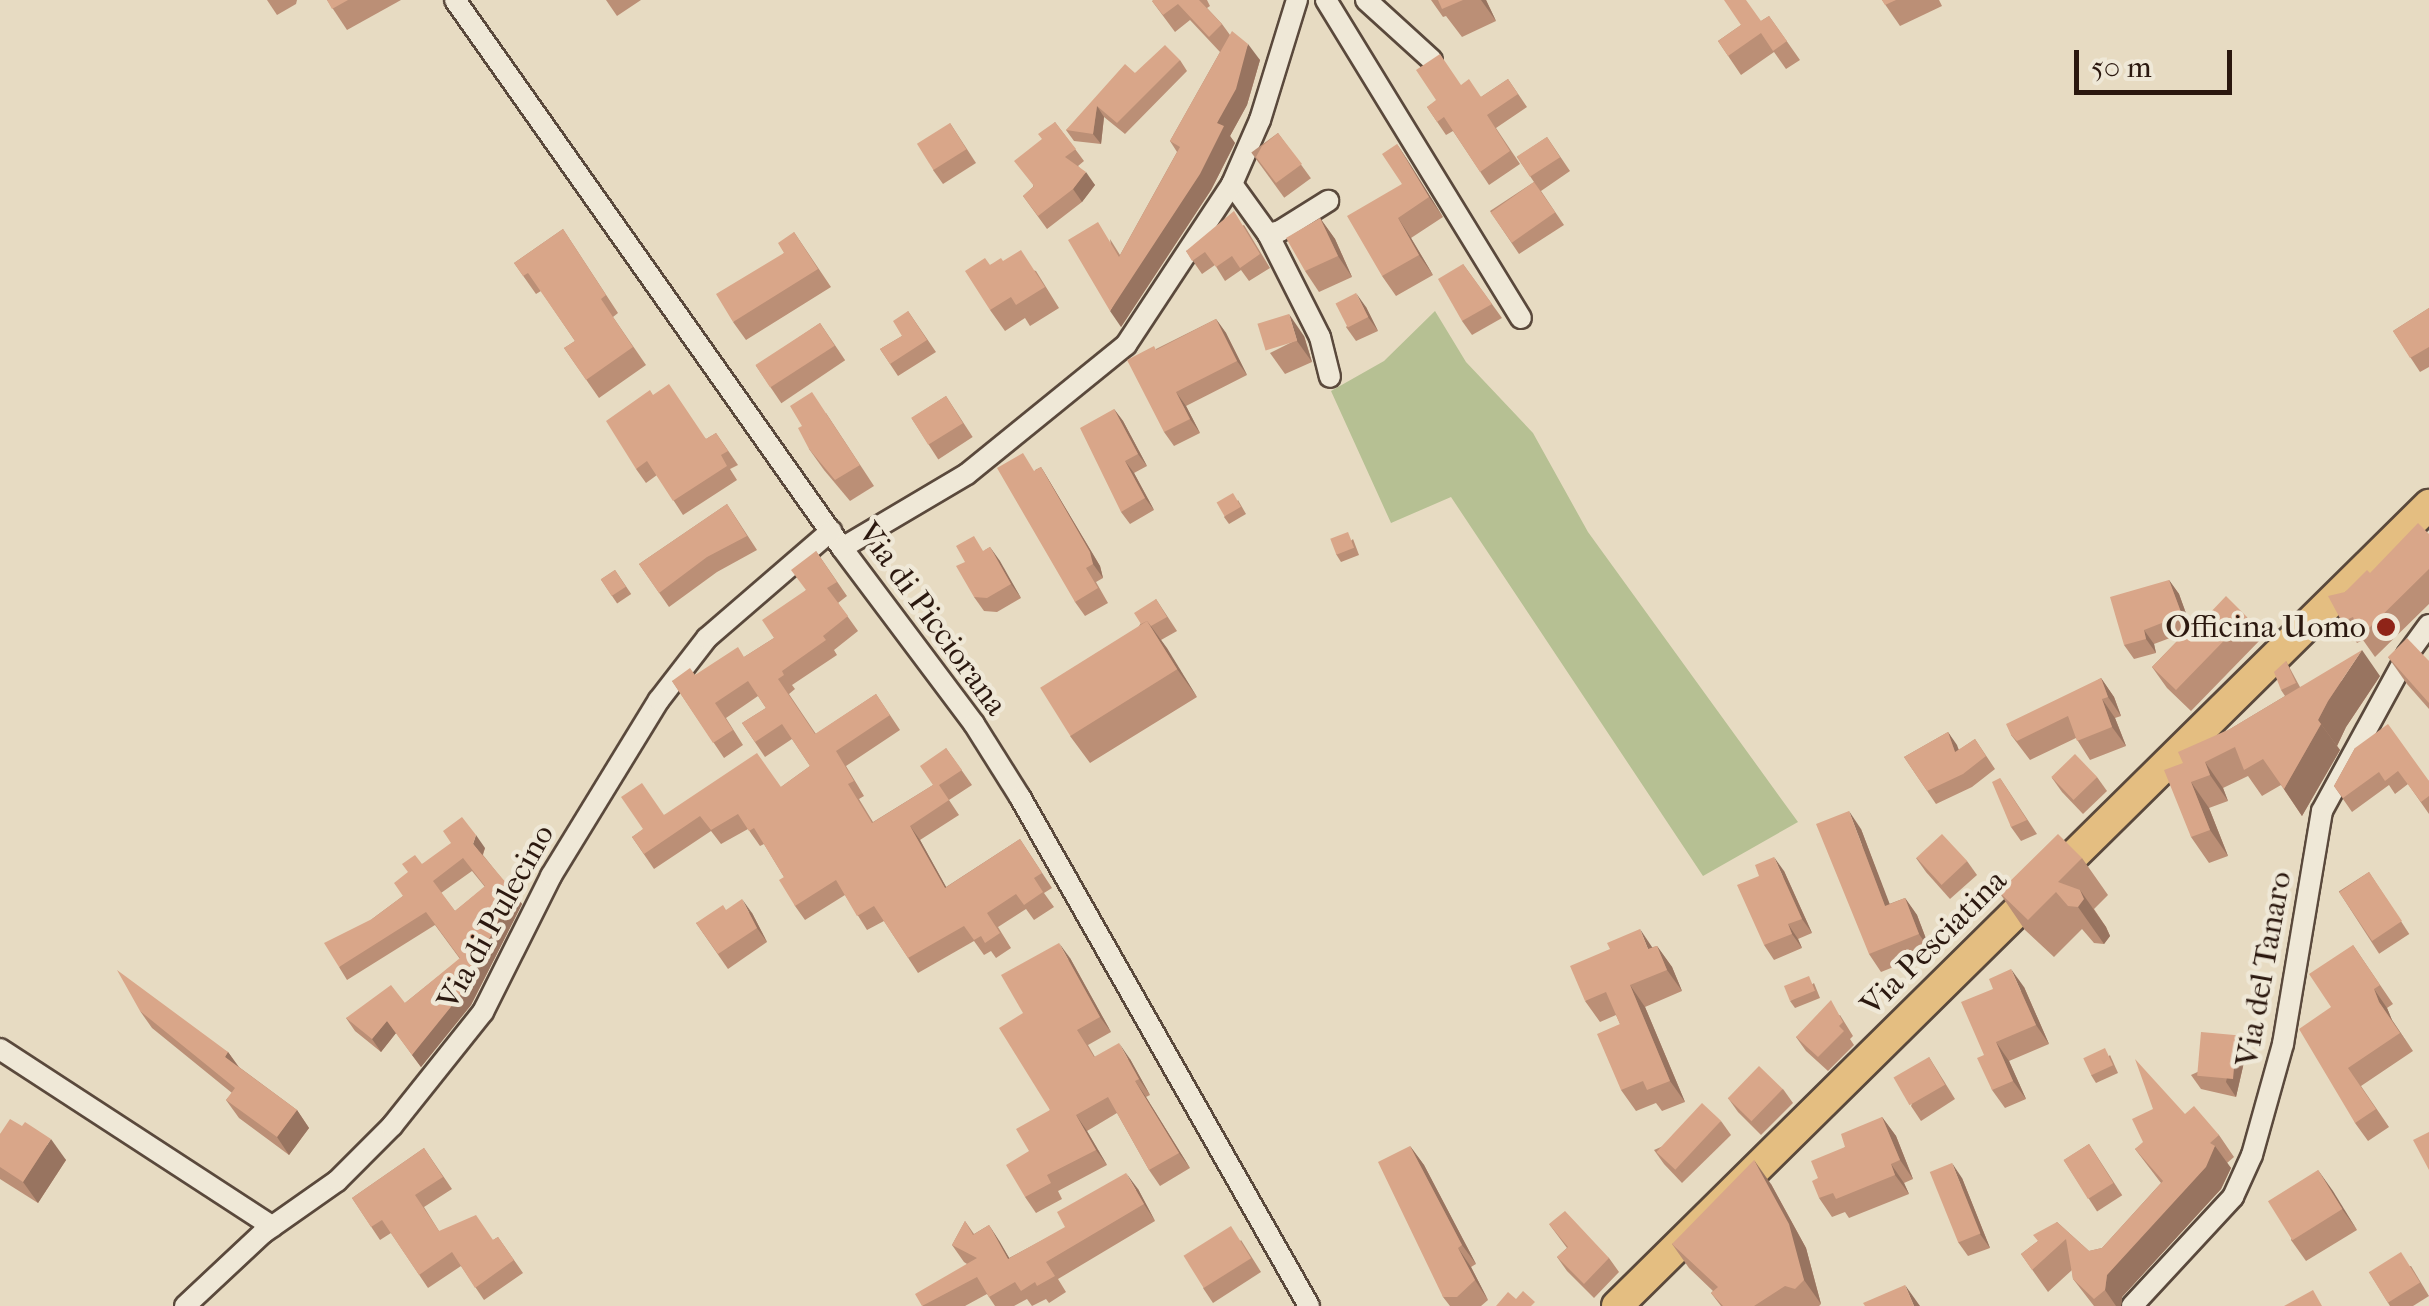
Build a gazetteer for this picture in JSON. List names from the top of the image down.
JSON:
{
  "streets": {
    "main road": ["Via Pesciatina"],
    "street": ["Via di Picciorana", "Via di Pulecino", "Via del Tanaro"]
  },
  "crossings": [
    ["Via di Picciorana", "Via di Pulecino"]
  ],
  "places": ["Officina Uomo"],
  "scale_bar": "50 m"
}
